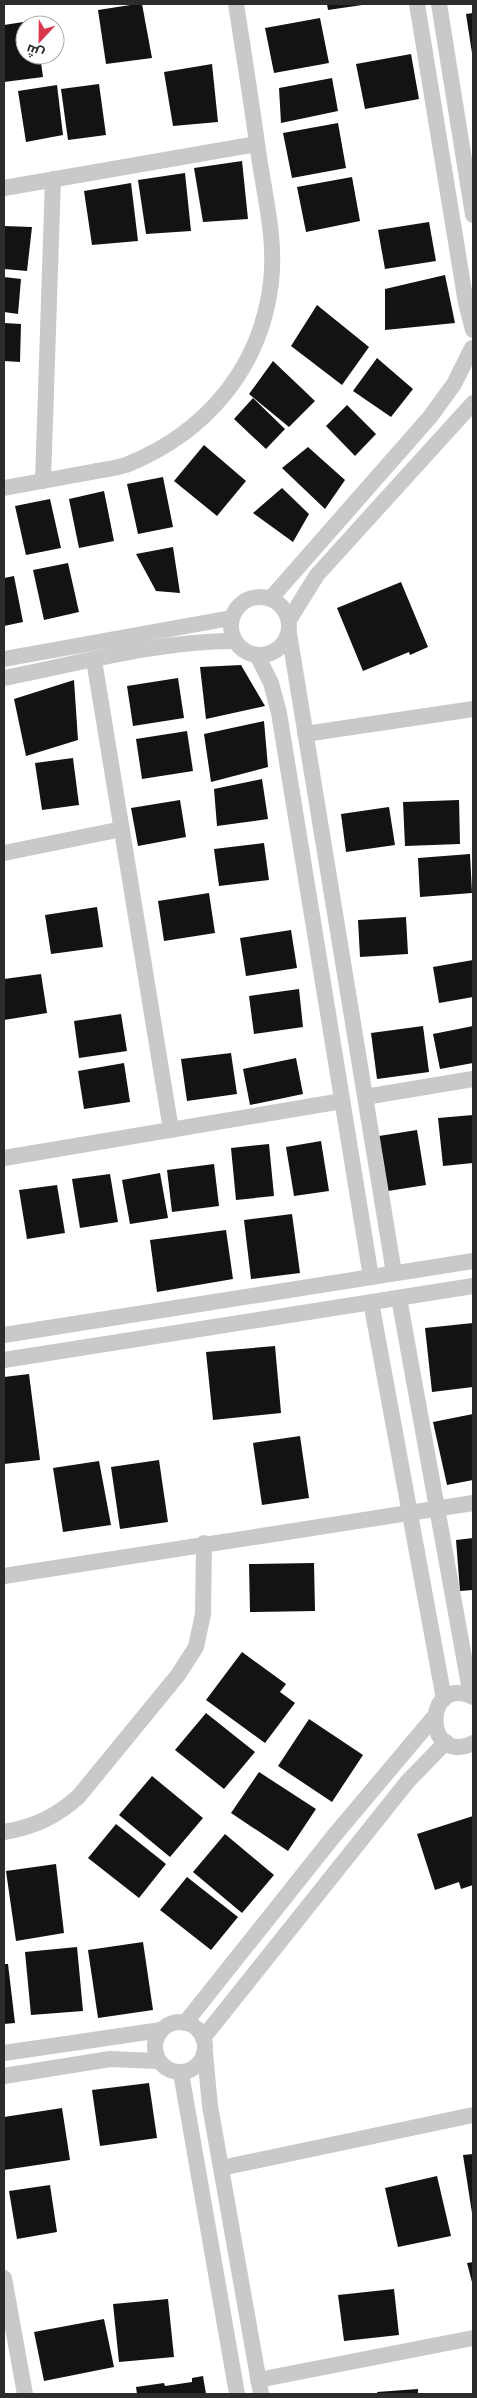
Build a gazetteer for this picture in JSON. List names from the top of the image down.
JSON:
{
  "north": "bottom"
}
